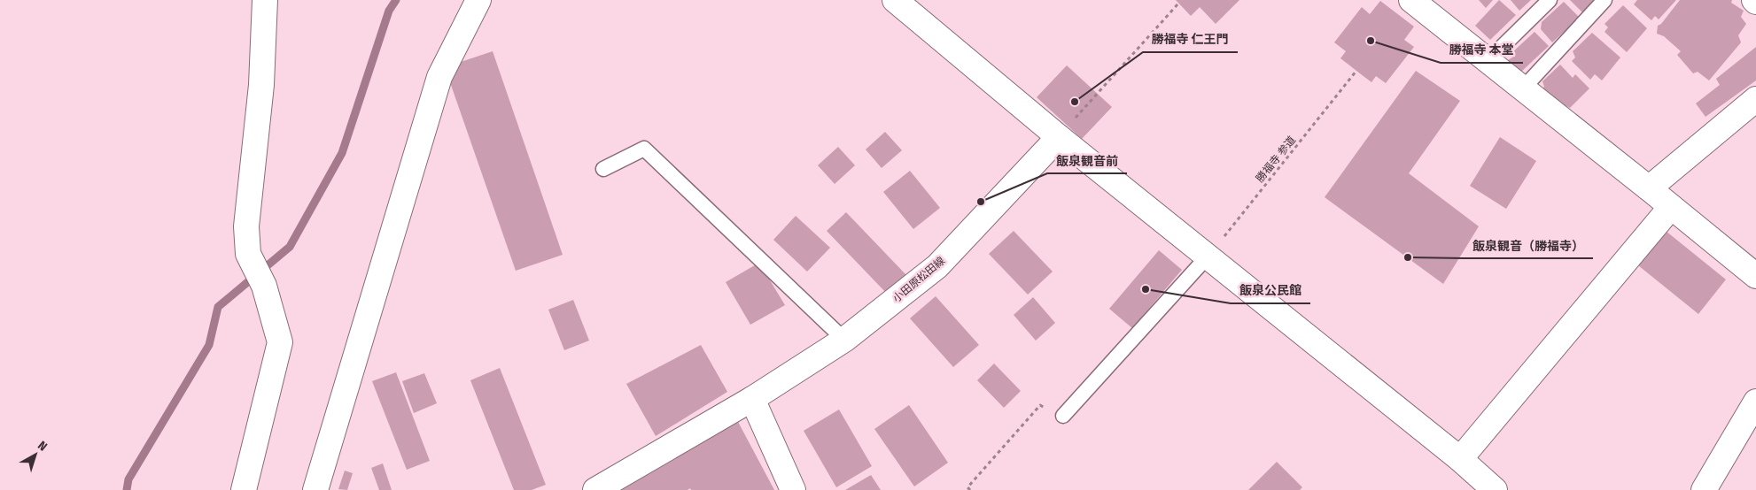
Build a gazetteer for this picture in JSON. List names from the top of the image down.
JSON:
{
  "streets": {
    "street": ["小田原松田線"],
    "path": ["勝福寺 参道"]
  },
  "places": [
    "勝福寺 本堂",
    "勝福寺 仁王門",
    "飯泉観音前",
    "飯泉観音（勝福寺）",
    "飯泉公民館"
  ],
  "north": "top right"
}
